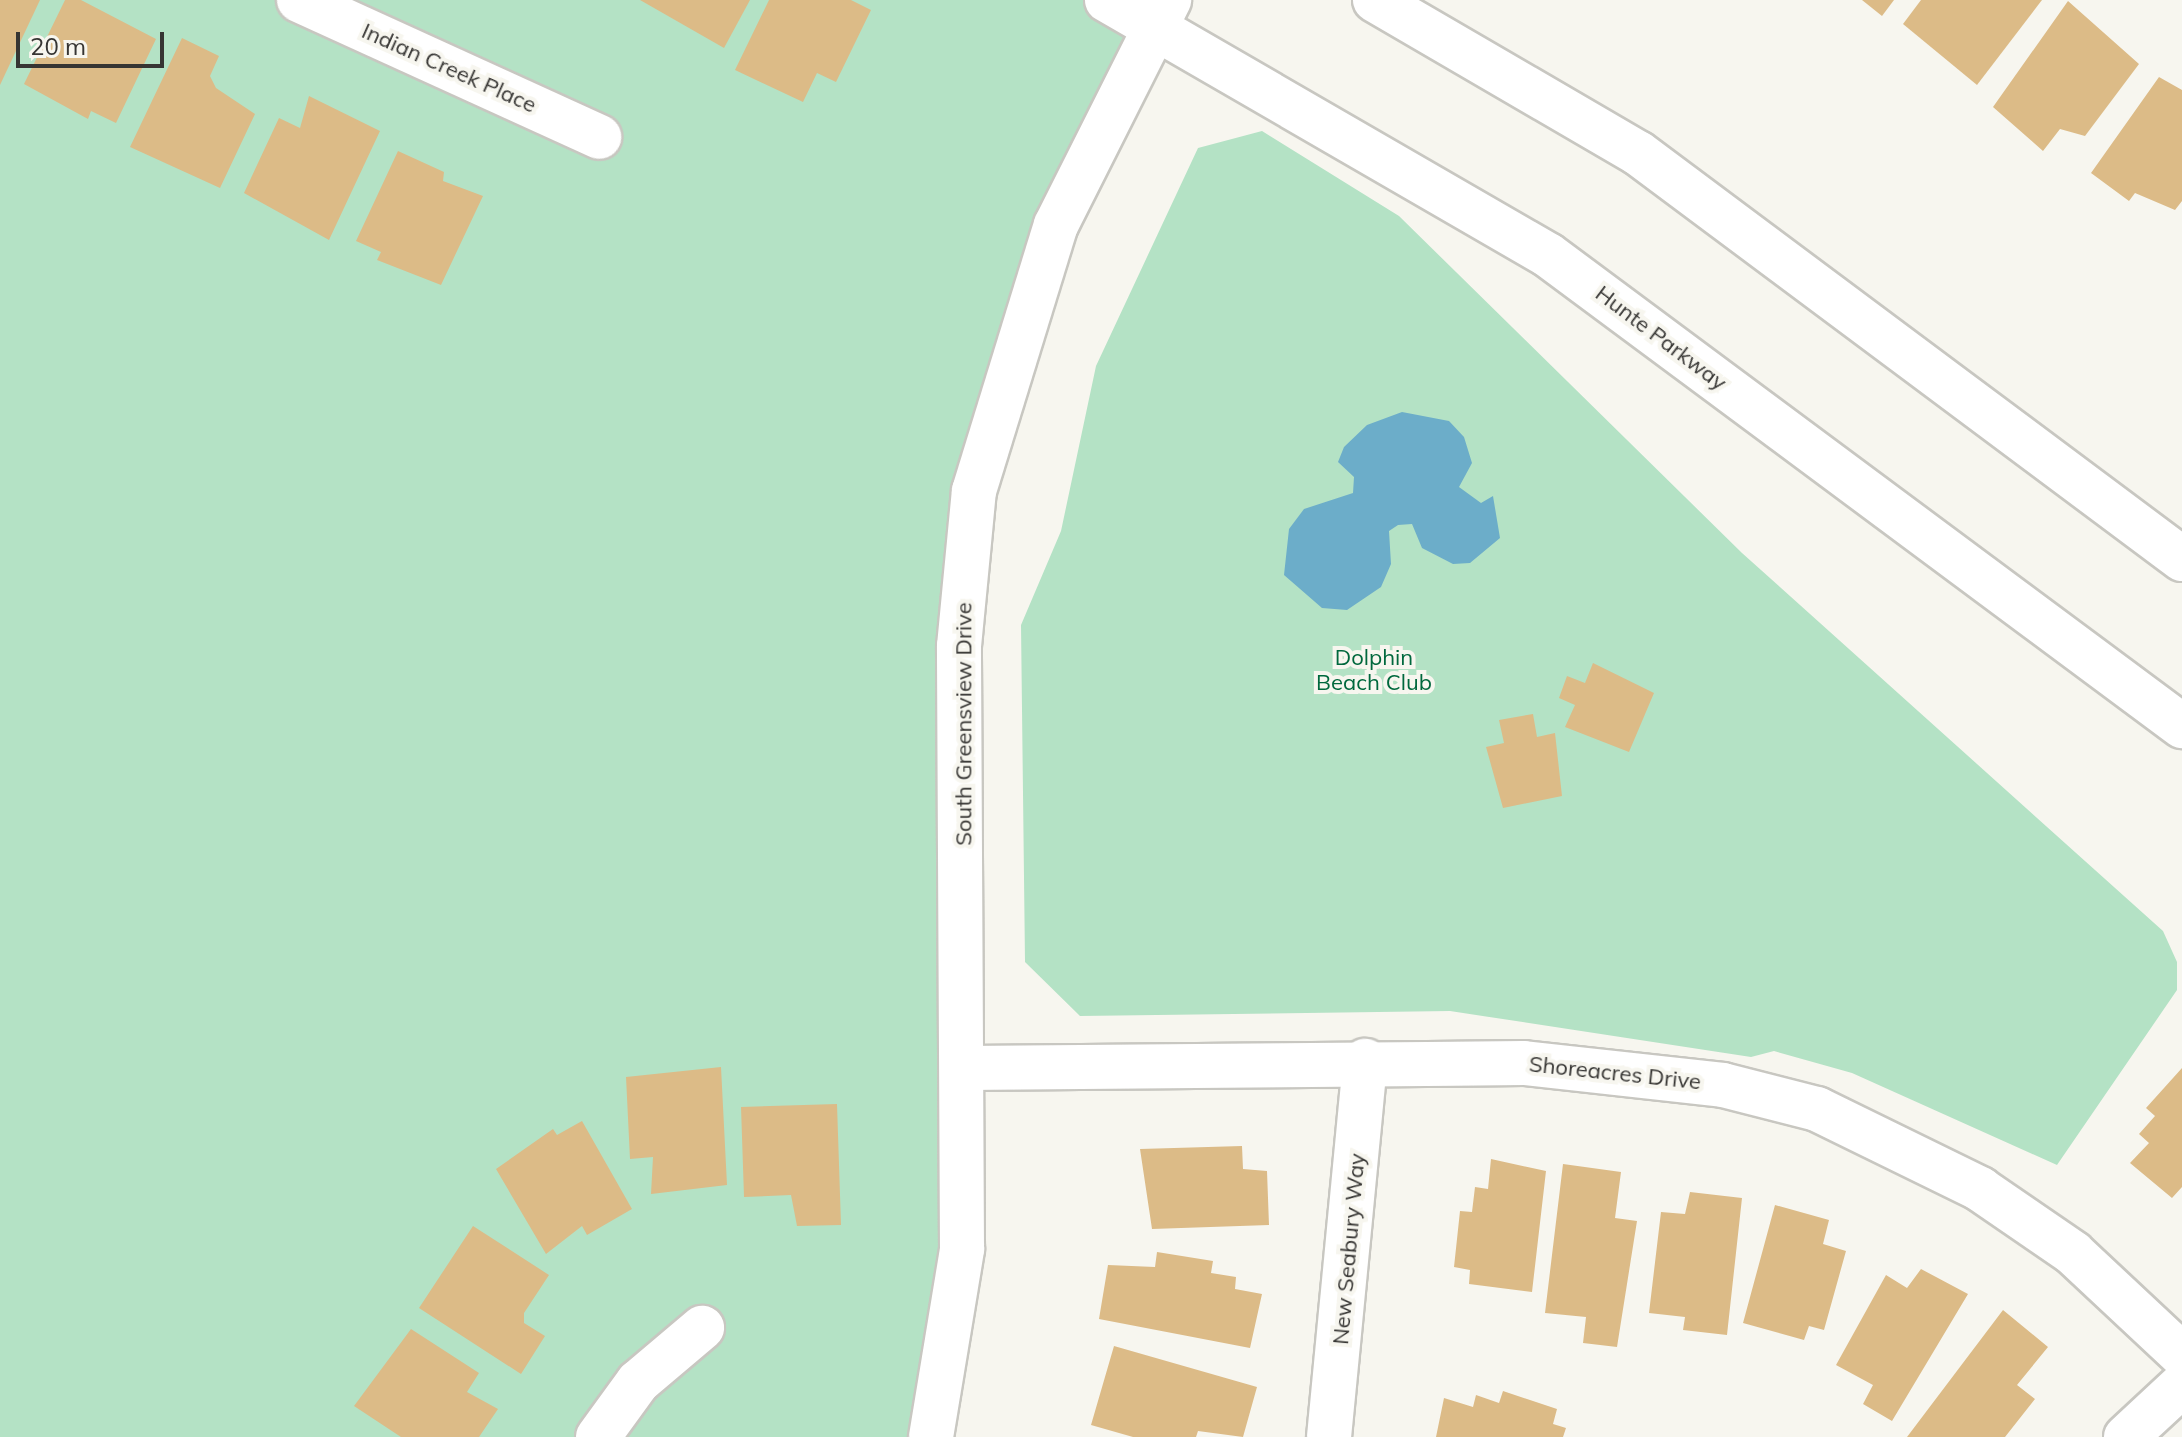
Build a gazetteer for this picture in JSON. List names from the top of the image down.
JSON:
{
  "streets": {
    "street": [
      "Indian Creek Place",
      "Hunte Parkway",
      "South Greensview Drive",
      "Shoreacres Drive",
      "New Seabury Way"
    ]
  },
  "crossings": [
    ["Hunte Parkway", "South Greensview Drive"],
    ["South Greensview Drive", "Shoreacres Drive"],
    ["Shoreacres Drive", "New Seabury Way"]
  ],
  "parks": ["Dolphin Beach Club"],
  "scale_bar": "20 m"
}
